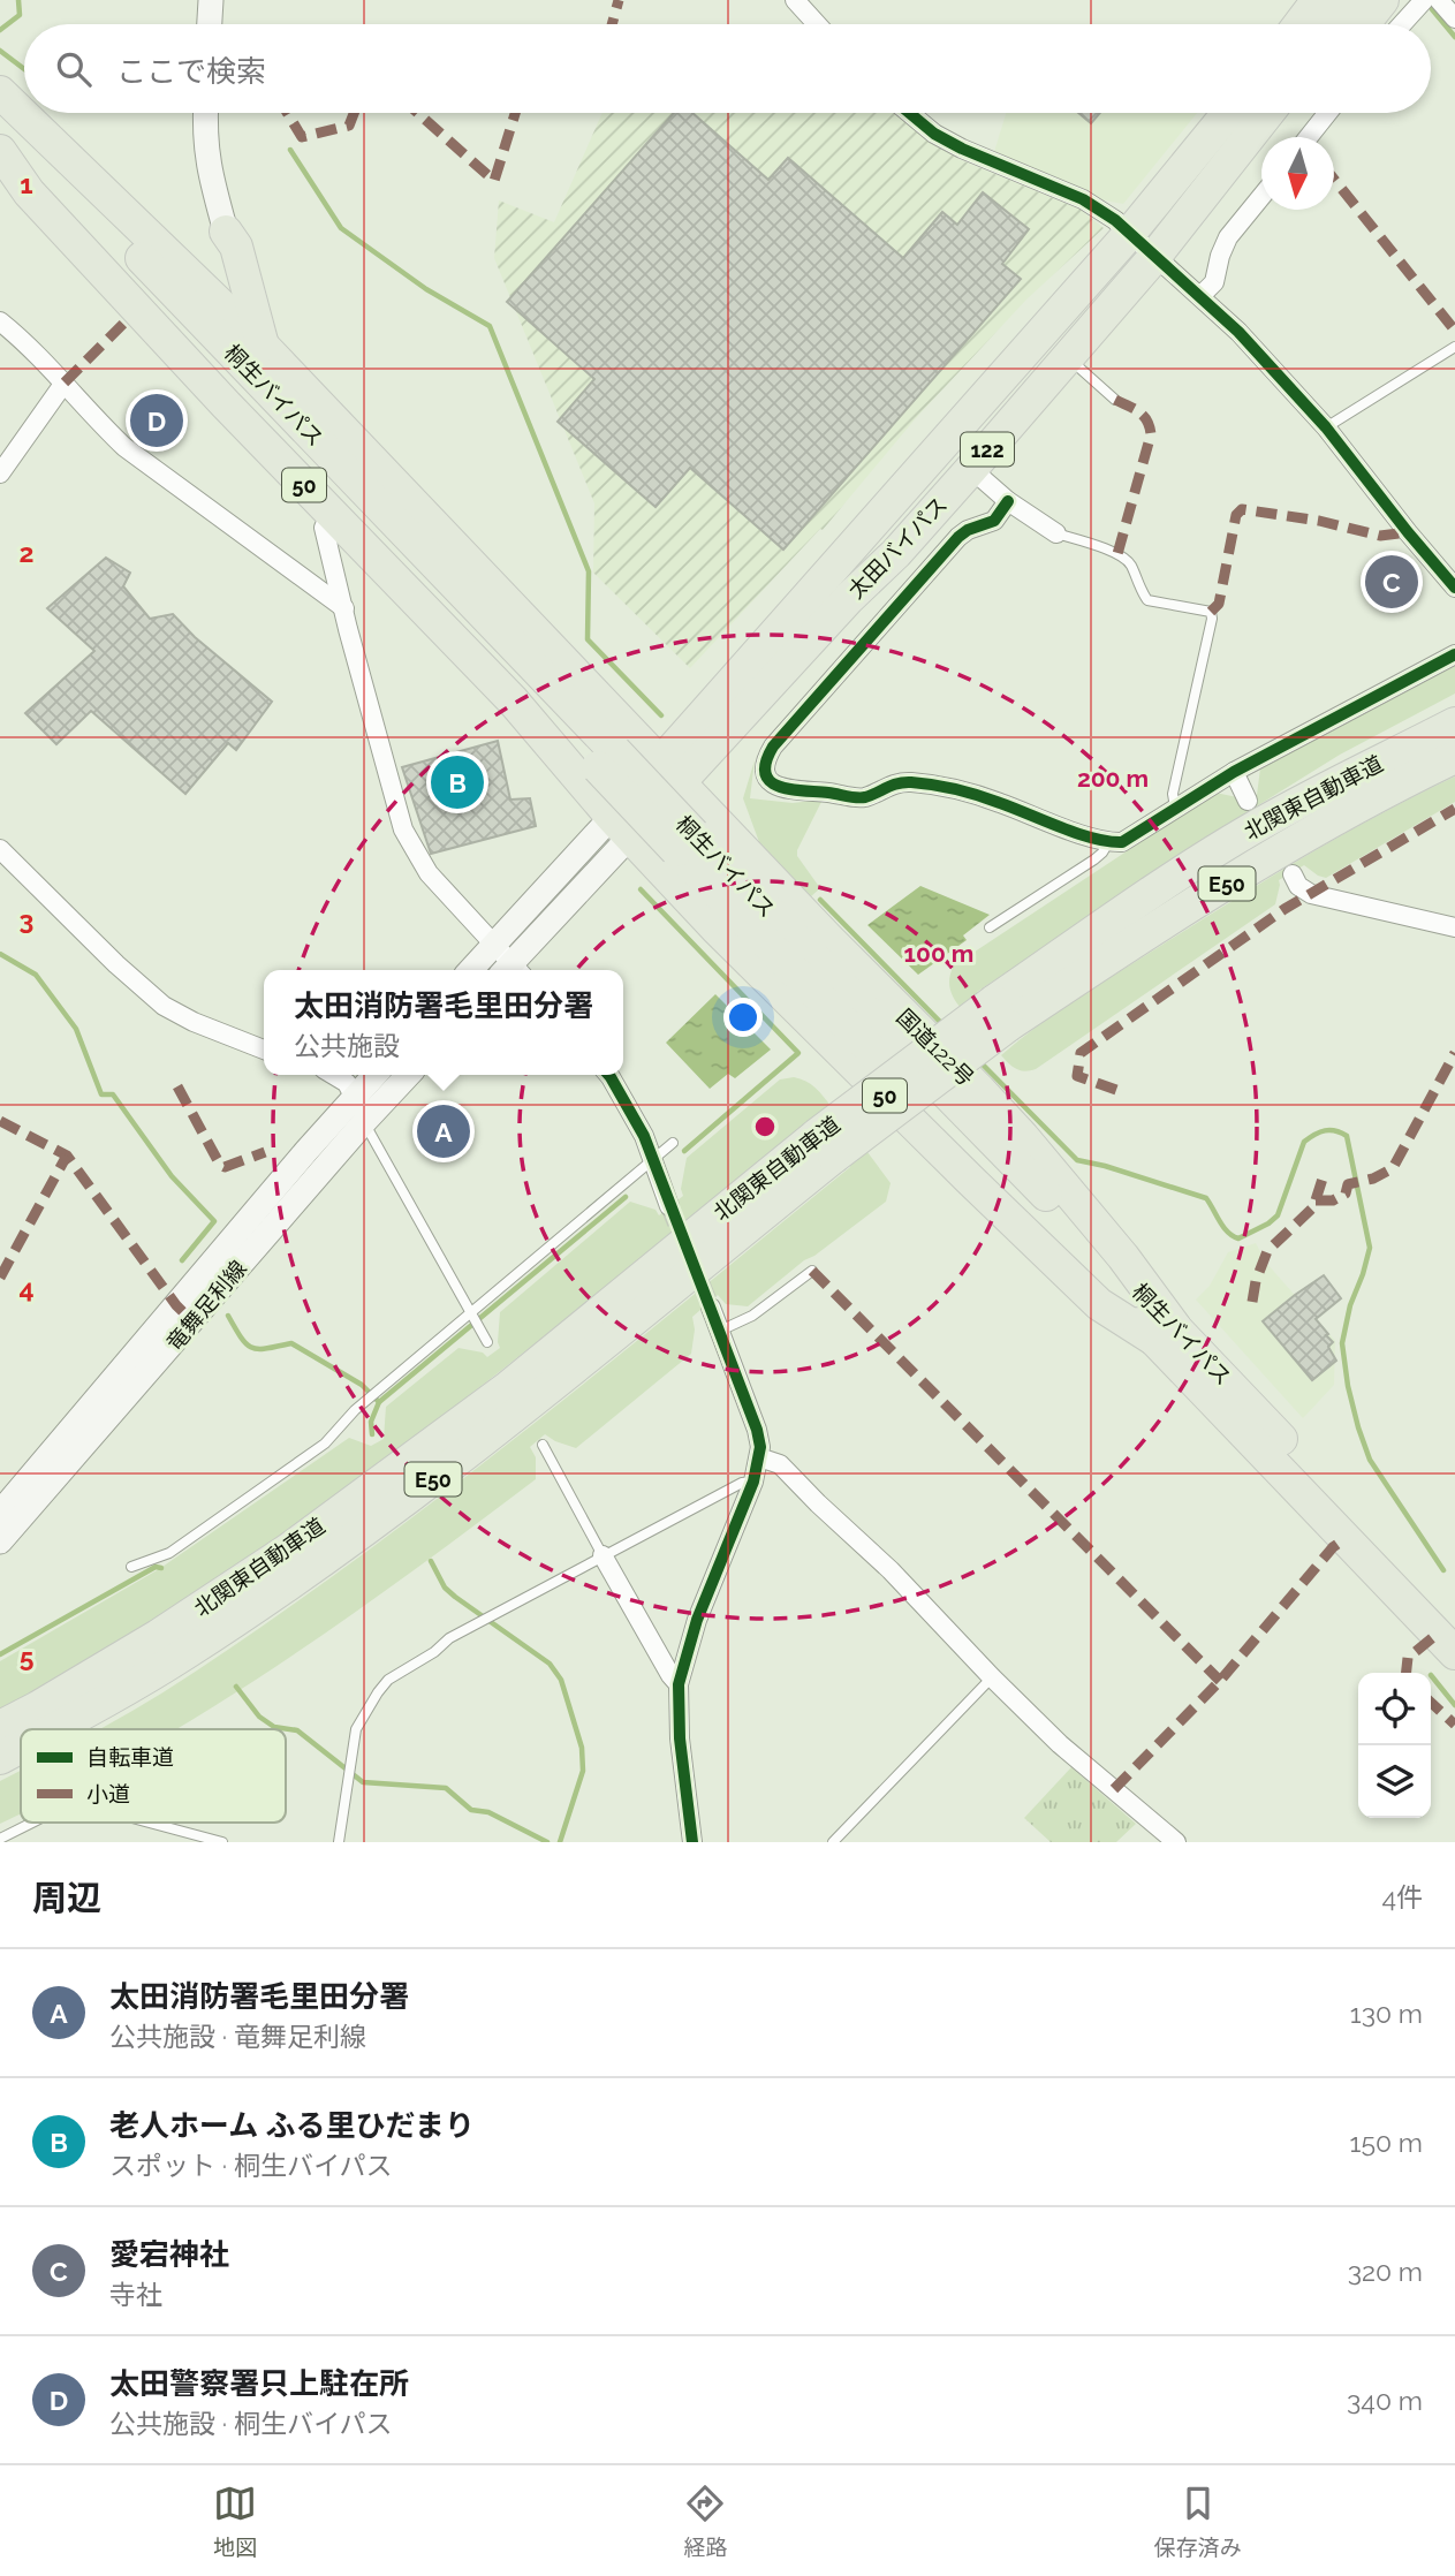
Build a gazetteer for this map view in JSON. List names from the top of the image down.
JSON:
{
  "streets": {
    "highway": [
      "桐生バイパス",
      "122",
      "50",
      "太田バイパス",
      "北関東自動車道",
      "E50",
      "国道122号"
    ],
    "main road": ["竜舞足利線"]
  },
  "crossings": [
    ["桐生バイパス", "50"],
    ["桐生バイパス", "国道122号"],
    ["50", "太田バイパス"],
    ["50", "国道122号"],
    ["太田バイパス", "国道122号"]
  ],
  "legend": ["自転車道", "小道"],
  "north": "bottom",
  "page": {
    "search": "ここで検索",
    "pins": [
      "D",
      "C",
      "B",
      "A"
    ],
    "popup": ["太田消防署毛里田分署", "公共施設"],
    "heading": ["周辺", "4件"],
    "list": [
      {
        "mark": "A",
        "name": "太田消防署毛里田分署",
        "note": "公共施設 · 竜舞足利線",
        "value": "130 m"
      },
      {
        "mark": "B",
        "name": "老人ホーム ふる里ひだまり",
        "note": "スポット · 桐生バイパス",
        "value": "150 m"
      },
      {
        "mark": "C",
        "name": "愛宕神社",
        "note": "寺社",
        "value": "320 m"
      },
      {
        "mark": "D",
        "name": "太田警察署只上駐在所",
        "note": "公共施設 · 桐生バイパス",
        "value": "340 m"
      }
    ],
    "nav": ["地図", "経路", "保存済み"]
  },
  "grid": {
    "rows": [
      "1",
      "2",
      "3",
      "4",
      "5"
    ]
  },
  "rings": ["200 m", "100 m"]
}
